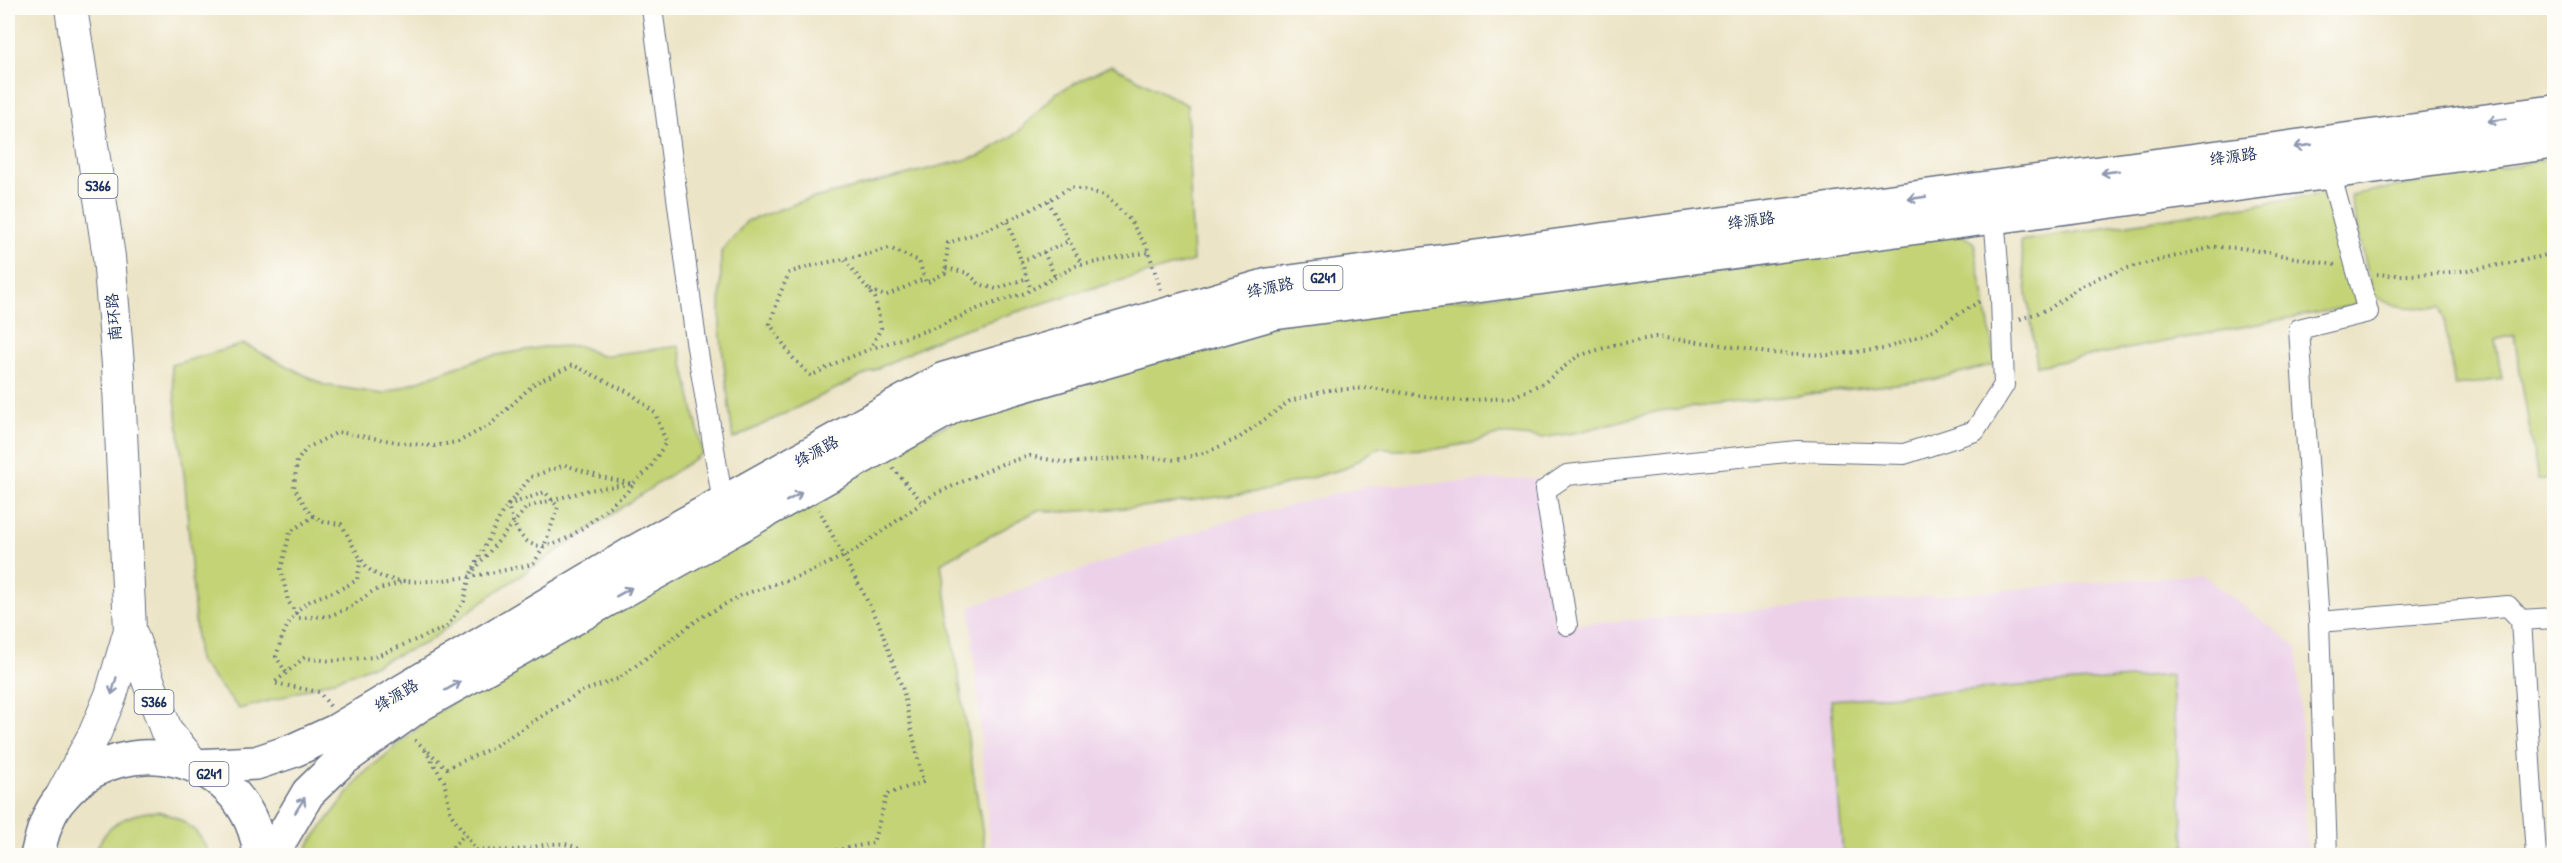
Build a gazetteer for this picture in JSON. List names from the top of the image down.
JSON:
{
  "streets": {
    "highway": ["绛源路", "G241"],
    "main road": ["S366", "南环路"]
  },
  "crossings": [
    ["绛源路", "G241"],
    ["绛源路", "南环路"],
    ["G241", "南环路"]
  ]
}
